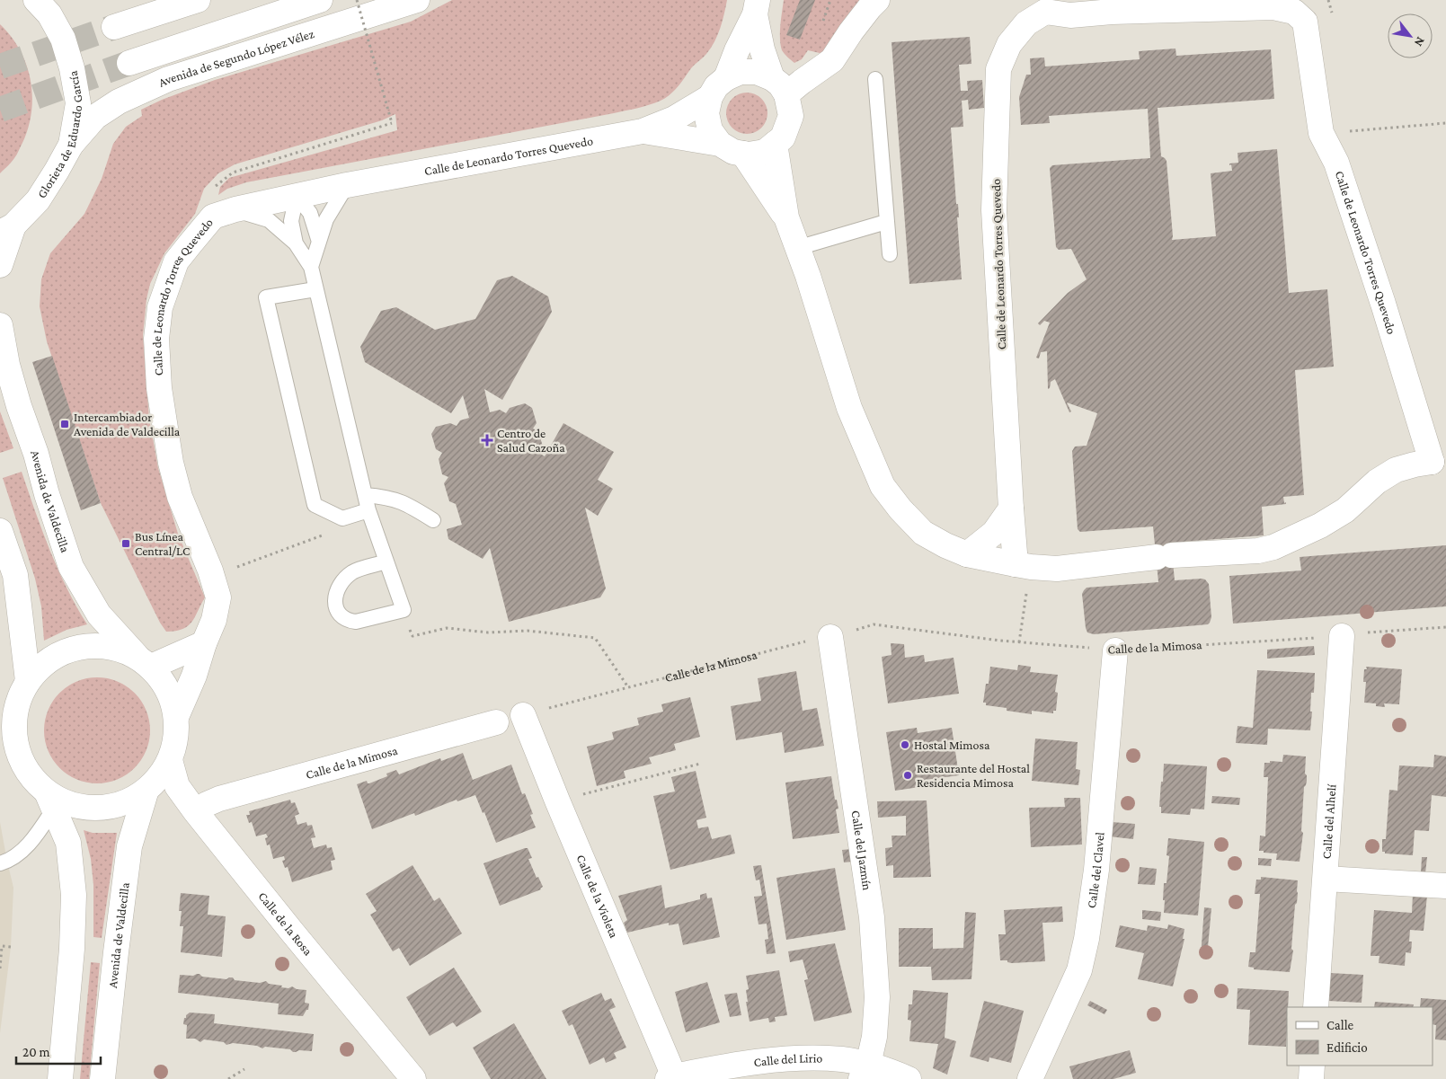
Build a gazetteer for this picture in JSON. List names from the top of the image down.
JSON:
{
  "streets": {
    "main road": [
      "Avenida de Segundo López Vélez",
      "Glorieta de Eduardo García",
      "Calle de Leonardo Torres Quevedo",
      "Avenida de Valdecilla",
      "Calle de la Mimosa",
      "Calle del Alhelí",
      "Calle del Jazmín",
      "Calle del Clavel",
      "Calle de la Violeta",
      "Calle de la Rosa",
      "Calle del Lirio"
    ]
  },
  "crossings": [
    ["Avenida de Segundo López Vélez", "Glorieta de Eduardo García"],
    ["Calle de Leonardo Torres Quevedo", "Avenida de Valdecilla"],
    ["Calle de la Mimosa", "Calle del Alhelí"],
    ["Calle de la Mimosa", "Calle del Jazmín"],
    ["Calle de la Mimosa", "Calle del Clavel"],
    ["Calle del Jazmín", "Calle del Lirio"],
    ["Calle de la Violeta", "Calle del Lirio"]
  ],
  "places": {
    "transit": ["Intercambiador Avenida de Valdecilla", "Bus Línea Central/LC"],
    "health": ["Centro de Salud Cazoña"],
    "other": ["Hostal Mimosa", "Restaurante del Hostal Residencia Mimosa"]
  },
  "legend": ["Calle", "Edificio"],
  "scale_bar": "20 m",
  "north": "bottom right"
}
